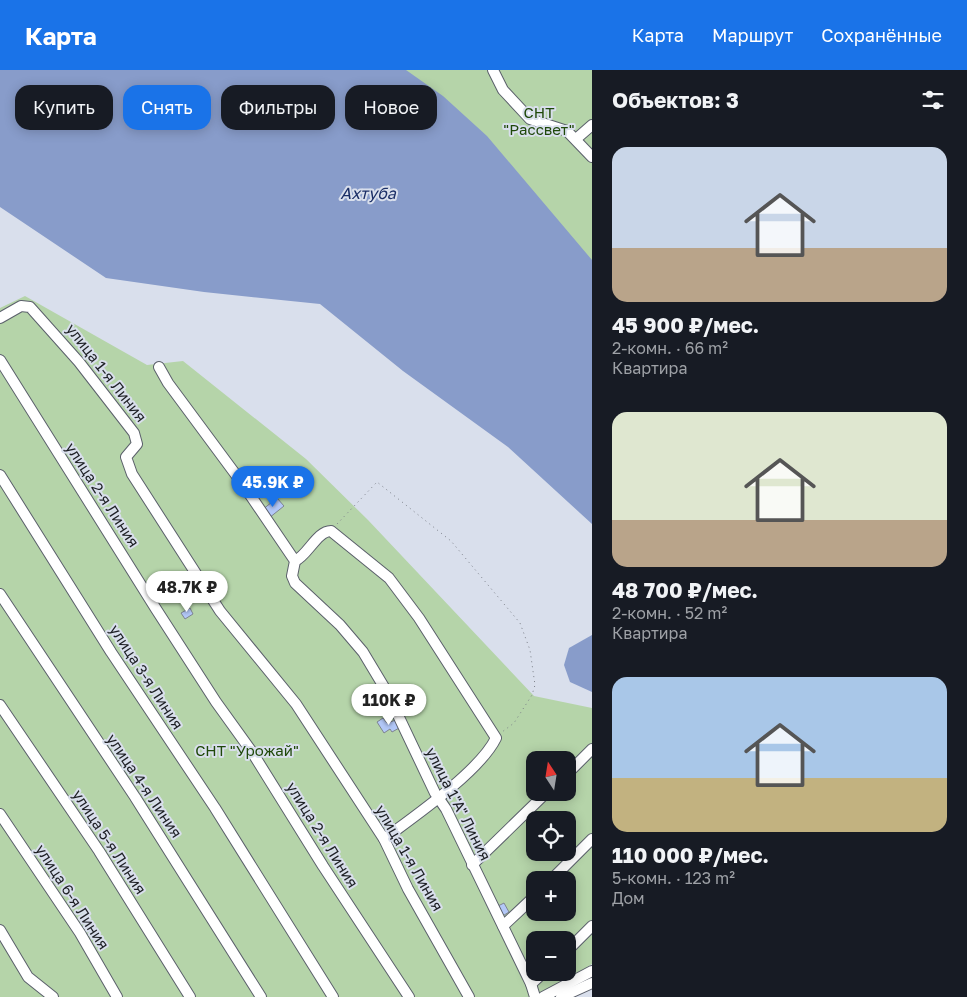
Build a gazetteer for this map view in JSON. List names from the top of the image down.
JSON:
{
  "streets": {
    "street": [
      "улица 1-я Линия",
      "улица 2-я Линия",
      "улица 3-я Линия",
      "улица 4-я Линия",
      "улица 1\"А\" Линия",
      "улица 5-я Линия",
      "улица 6-я Линия"
    ]
  },
  "water": ["Ахтуба"],
  "parks": ["СНТ \"Рассвет\"", "СНТ \"Урожай\""],
  "north": "top",
  "page": {
    "header": "Карта",
    "nav": ["Карта", "Маршрут", "Сохранённые"],
    "heading": "Объектов: 3",
    "chip": [
      "Купить",
      "Снять",
      "Фильтры",
      "Новое"
    ],
    "list": [
      {
        "name": "45 900 ₽/мес.",
        "note": "2-комн. · 66 m² · Квартира"
      },
      {
        "name": "48 700 ₽/мес.",
        "note": "2-комн. · 52 m² · Квартира"
      },
      {
        "name": "110 000 ₽/мес.",
        "note": "5-комн. · 123 m² · Дом"
      }
    ],
    "price": ["45.9K ₽", "48.7K ₽", "110K ₽"],
    "map_buttons": ["+", "−"]
  }
}
